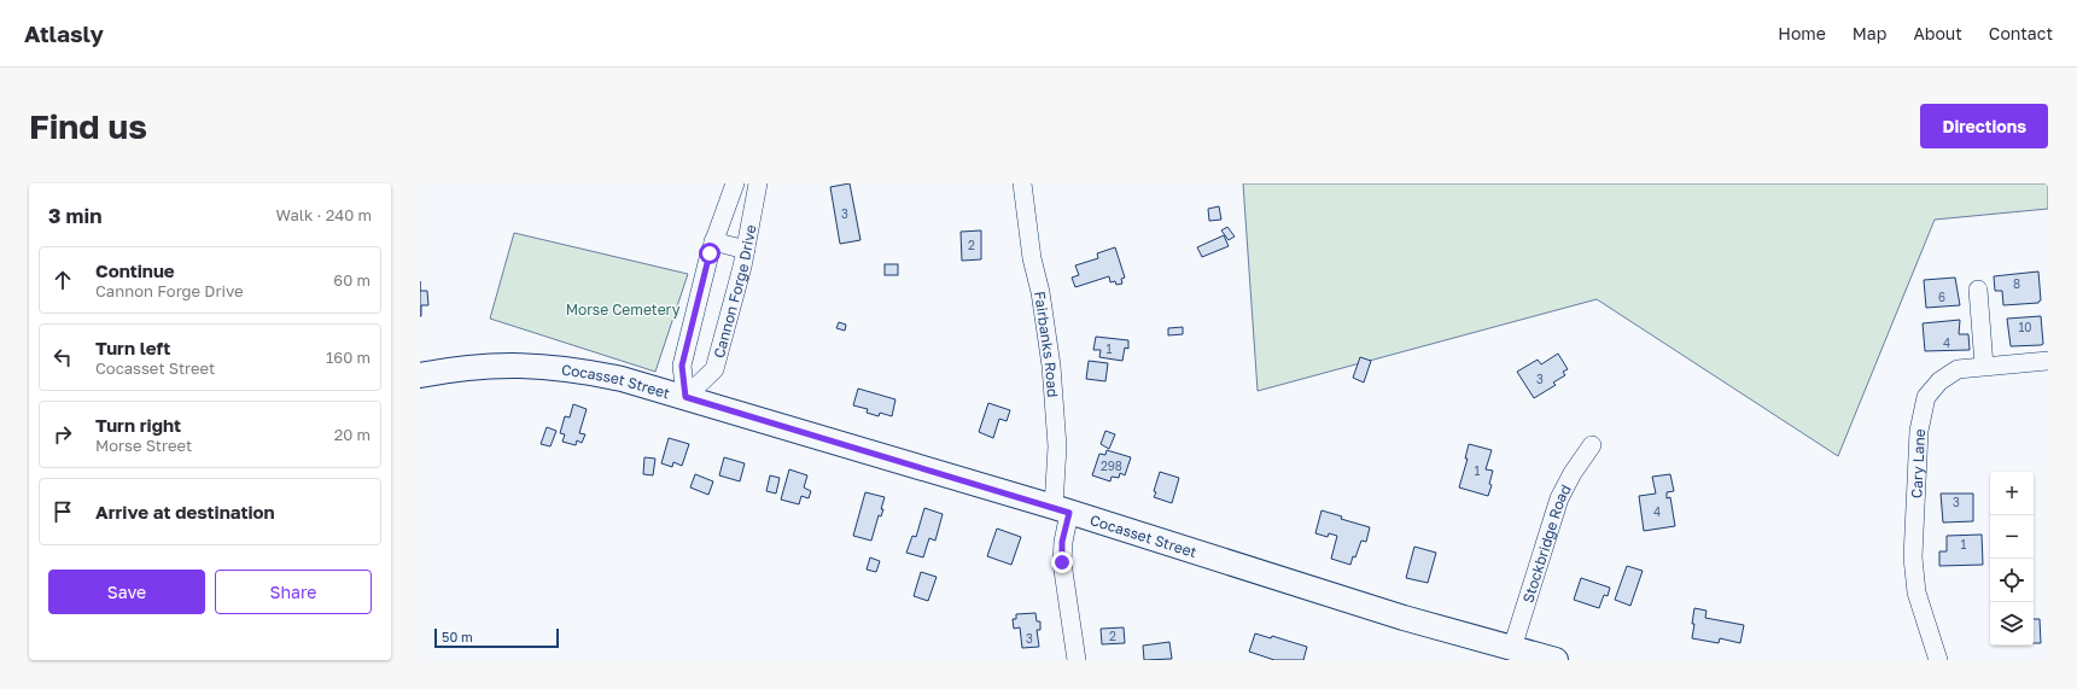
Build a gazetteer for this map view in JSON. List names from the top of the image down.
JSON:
{
  "streets": {
    "main road": ["Cocasset Street"],
    "street": [
      "Cannon Forge Drive",
      "Fairbanks Road",
      "Cary Lane",
      "Stockbridge Road"
    ]
  },
  "crossings": [
    ["Cannon Forge Drive", "Cocasset Street"],
    ["Fairbanks Road", "Cocasset Street"],
    ["Cocasset Street", "Stockbridge Road"]
  ],
  "parks": ["Morse Cemetery"],
  "house_numbers": [
    "3",
    "2",
    "8",
    "6",
    "10",
    "4",
    "1",
    "3",
    "298",
    "1",
    "3",
    "4",
    "1",
    "2",
    "3"
  ],
  "scale_bar": "50 m",
  "page": {
    "header": "Atlasly",
    "nav": [
      "Home",
      "Map",
      "About",
      "Contact"
    ],
    "buttons": [
      "Directions",
      ["Save", "Share"]
    ],
    "title": "Find us",
    "heading": ["3 min", "Walk · 240 m"],
    "list": [
      ["Continue", "Cannon Forge Drive", "60 m"],
      ["Turn left", "Cocasset Street", "160 m"],
      ["Turn right", "Morse Street", "20 m"],
      "Arrive at destination"
    ],
    "map_buttons": ["+", "−"],
    "scale": "50 m"
  }
}
